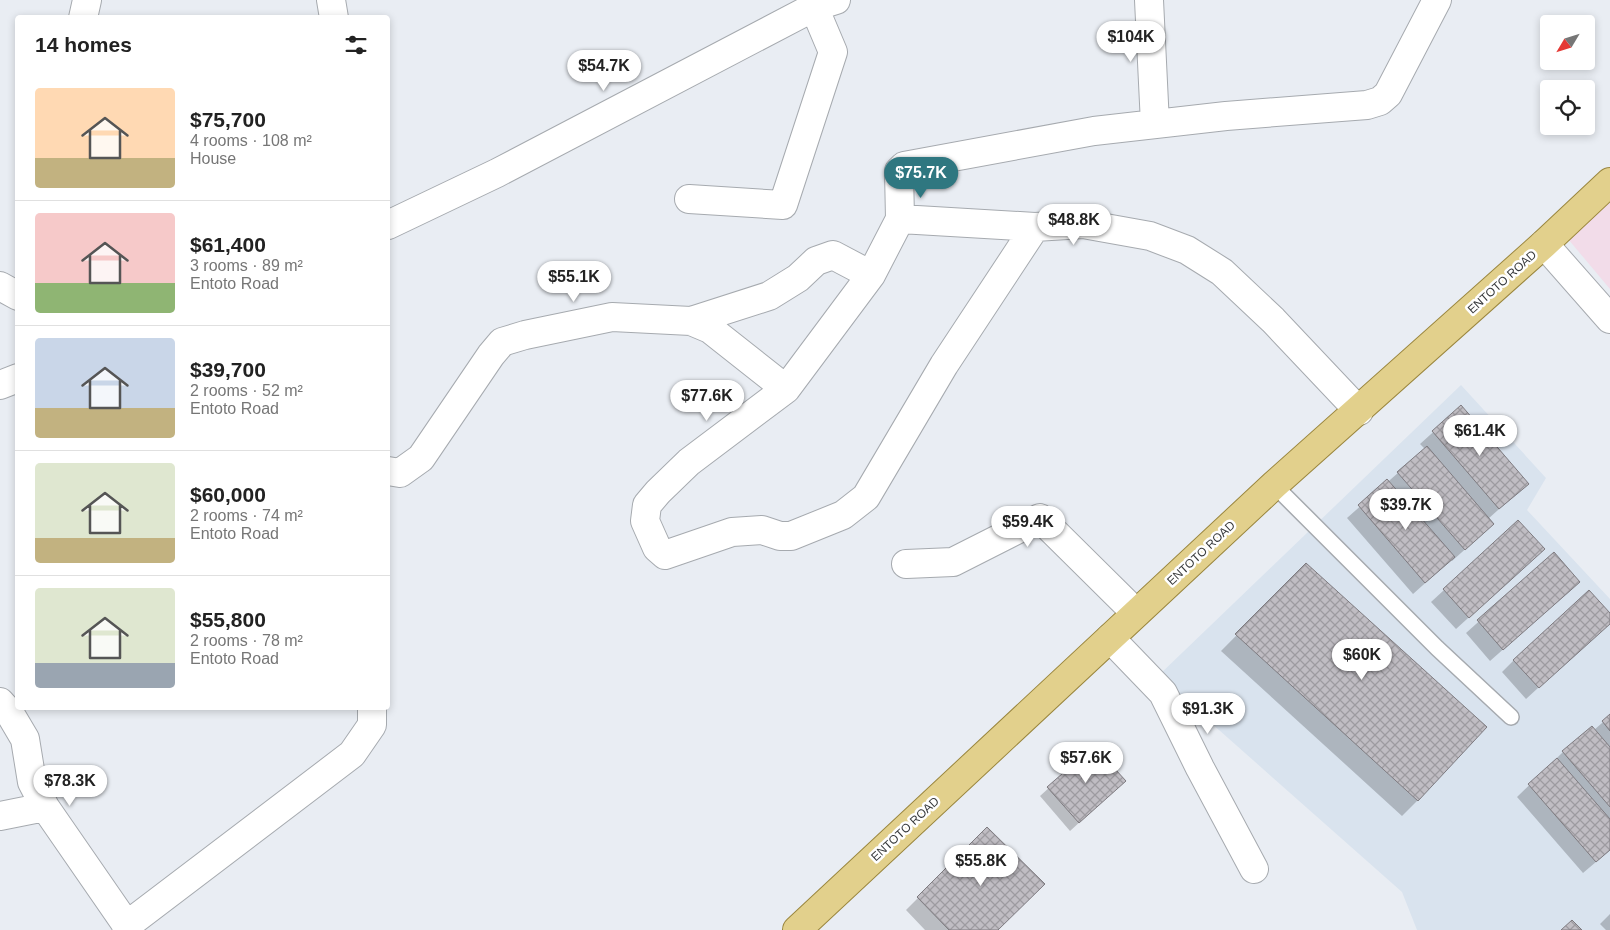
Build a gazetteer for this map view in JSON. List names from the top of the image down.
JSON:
{
  "streets": {
    "main road": ["ENTOTO ROAD"]
  },
  "north": "bottom left",
  "page": {
    "heading": "14 homes",
    "price": [
      "$104K",
      "$54.7K",
      "$75.7K",
      "$48.8K",
      "$55.1K",
      "$77.6K",
      "$61.4K",
      "$39.7K",
      "$59.4K",
      "$60K",
      "$91.3K",
      "$57.6K",
      "$78.3K",
      "$55.8K"
    ],
    "list": [
      {
        "name": "$75,700",
        "note": "4 rooms · 108 m² · House"
      },
      {
        "name": "$61,400",
        "note": "3 rooms · 89 m² · Entoto Road"
      },
      {
        "name": "$39,700",
        "note": "2 rooms · 52 m² · Entoto Road"
      },
      {
        "name": "$60,000",
        "note": "2 rooms · 74 m² · Entoto Road"
      },
      {
        "name": "$55,800",
        "note": "2 rooms · 78 m² · Entoto Road"
      }
    ]
  }
}
